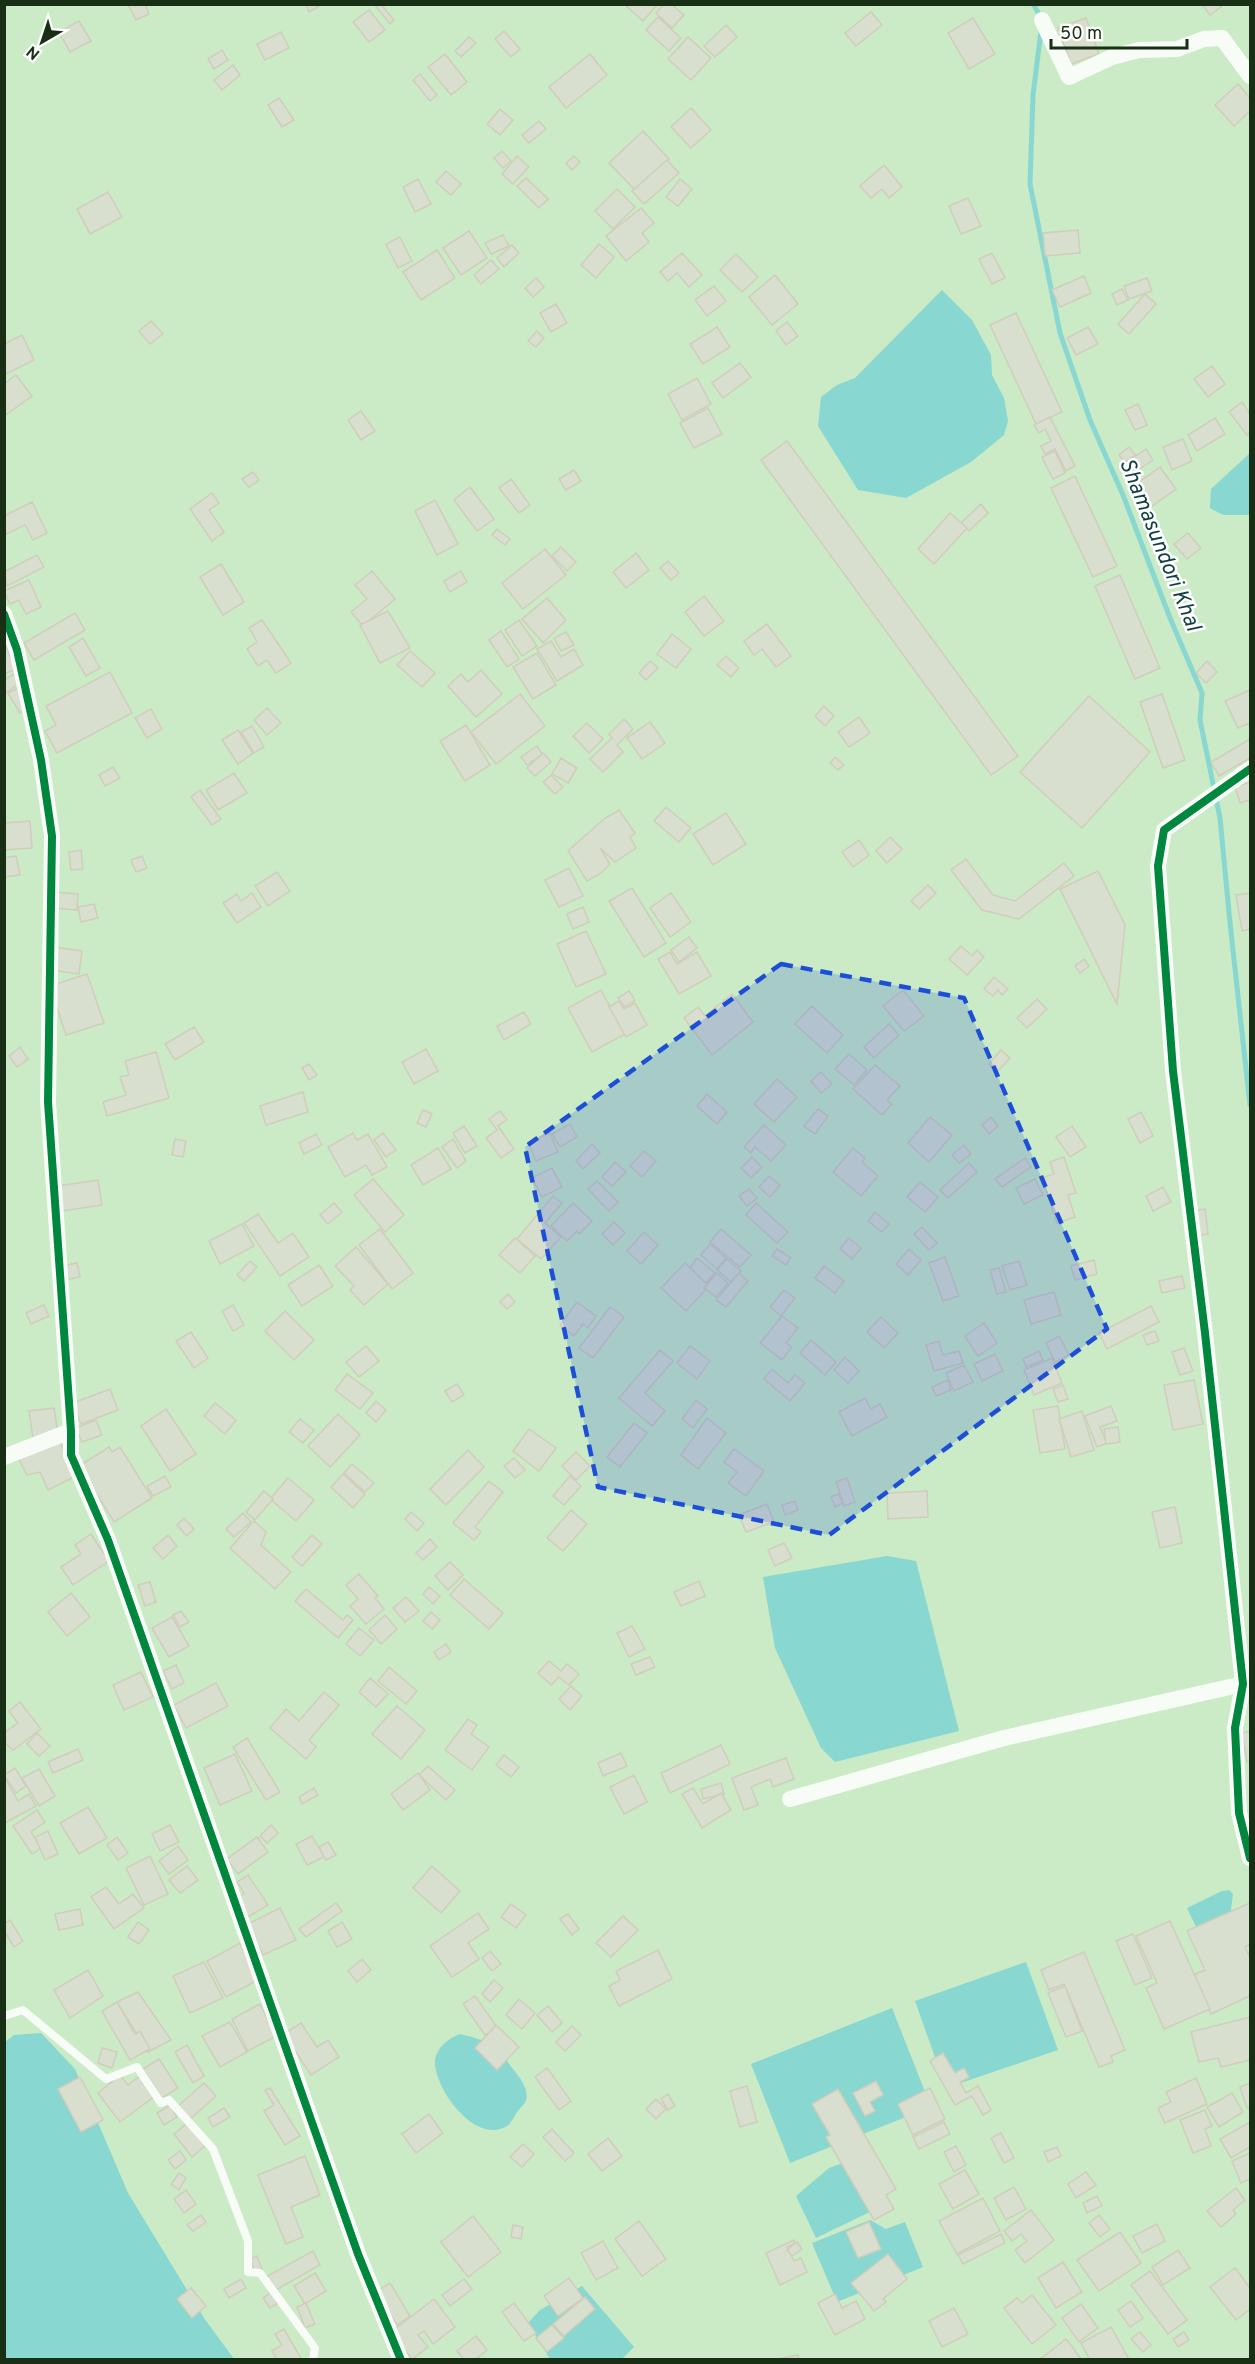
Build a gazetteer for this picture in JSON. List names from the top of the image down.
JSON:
{
  "water": ["Shamasundori Khal"],
  "scale_bar": "50 m",
  "north": "bottom left"
}
